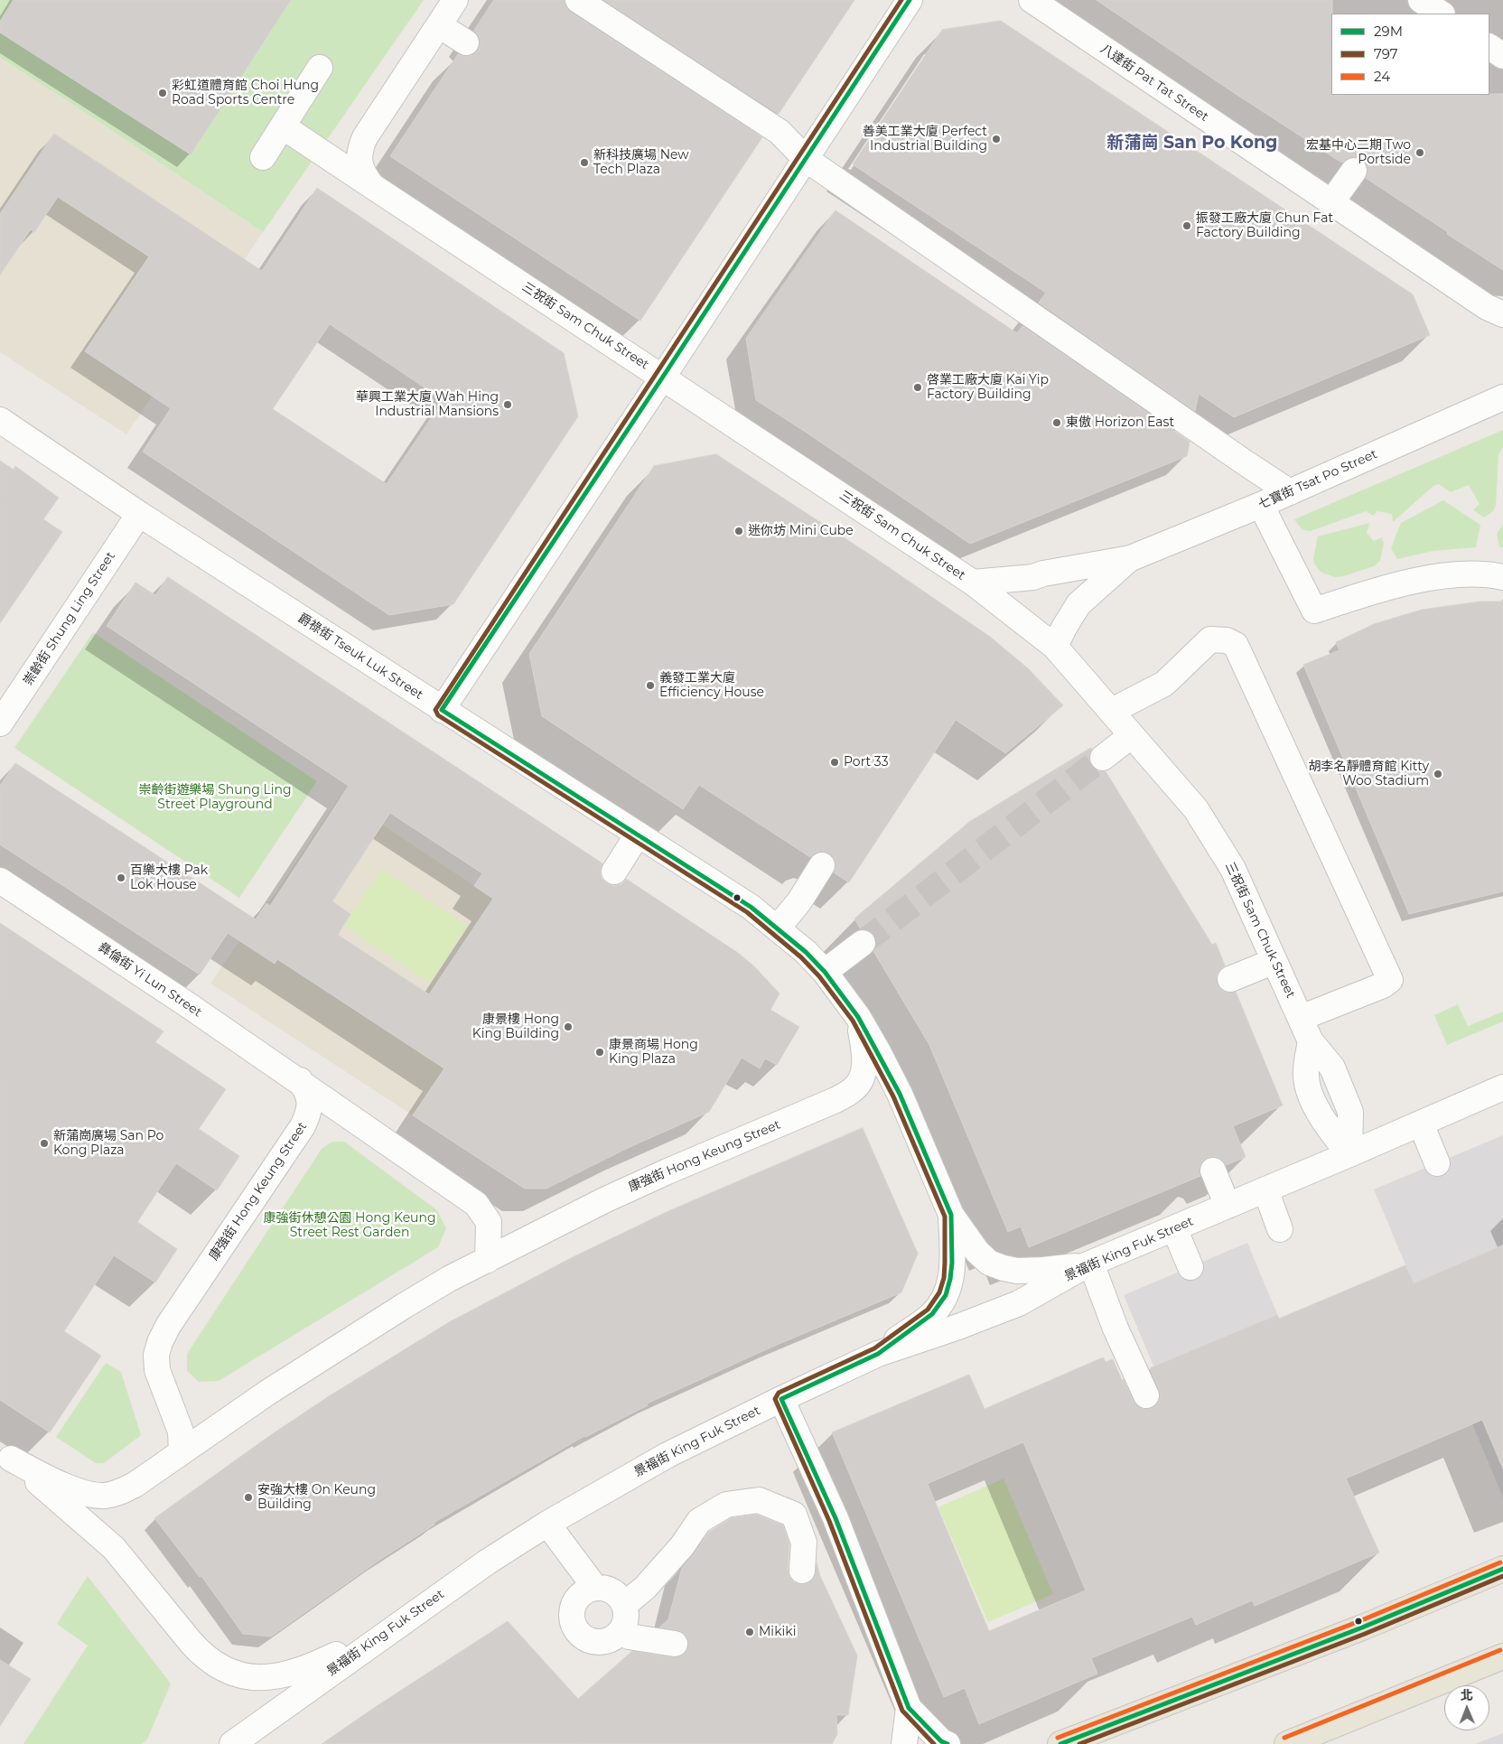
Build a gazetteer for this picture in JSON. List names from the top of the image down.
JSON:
{
  "streets": {
    "street": [
      "八達街 Pat Tat Street",
      "三祝街 Sam Chuk Street",
      "七寶街 Tsat Po Street",
      "崇齡街 Shung Ling Street",
      "爵祿街 Tseuk Luk Street",
      "彝倫街 Yi Lun Street",
      "康強街 Hong Keung Street",
      "景福街 King Fuk Street"
    ]
  },
  "crossings": [
    ["三祝街 Sam Chuk Street", "七寶街 Tsat Po Street"],
    ["三祝街 Sam Chuk Street", "景福街 King Fuk Street"],
    ["崇齡街 Shung Ling Street", "爵祿街 Tseuk Luk Street"],
    ["爵祿街 Tseuk Luk Street", "康強街 Hong Keung Street"],
    ["爵祿街 Tseuk Luk Street", "景福街 King Fuk Street"],
    ["彝倫街 Yi Lun Street", "康強街 Hong Keung Street"]
  ],
  "districts": ["新蒲崗 San Po Kong"],
  "parks": ["崇齡街遊樂場 Shung Ling Street Playground", "康強街休憩公園 Hong Keung Street Rest Garden"],
  "places": [
    "彩虹道體育館 Choi Hung Road Sports Centre",
    "善美工業大廈 Perfect Industrial Building",
    "宏基中心二期 Two Portside",
    "新科技廣場 New Tech Plaza",
    "振發工廠大廈 Chun Fat Factory Building",
    "啓業工廠大廈 Kai Yip Factory Building",
    "華興工業大廈 Wah Hing Industrial Mansions",
    "東傲 Horizon East",
    "迷你坊 Mini Cube",
    "義發工業大廈 Efficiency House",
    "Port 33",
    "胡李名靜體育館 Kitty Woo Stadium",
    "百樂大樓 Pak Lok House",
    "康景樓 Hong King Building",
    "康景商場 Hong King Plaza",
    "新蒲崗廣場 San Po Kong Plaza",
    "安強大樓 On Keung Building",
    "Mikiki"
  ],
  "lines": ["transit line 29M", "transit line 797", "transit line 24"],
  "legend": ["29M", "797", "24"],
  "north": "top"
}
